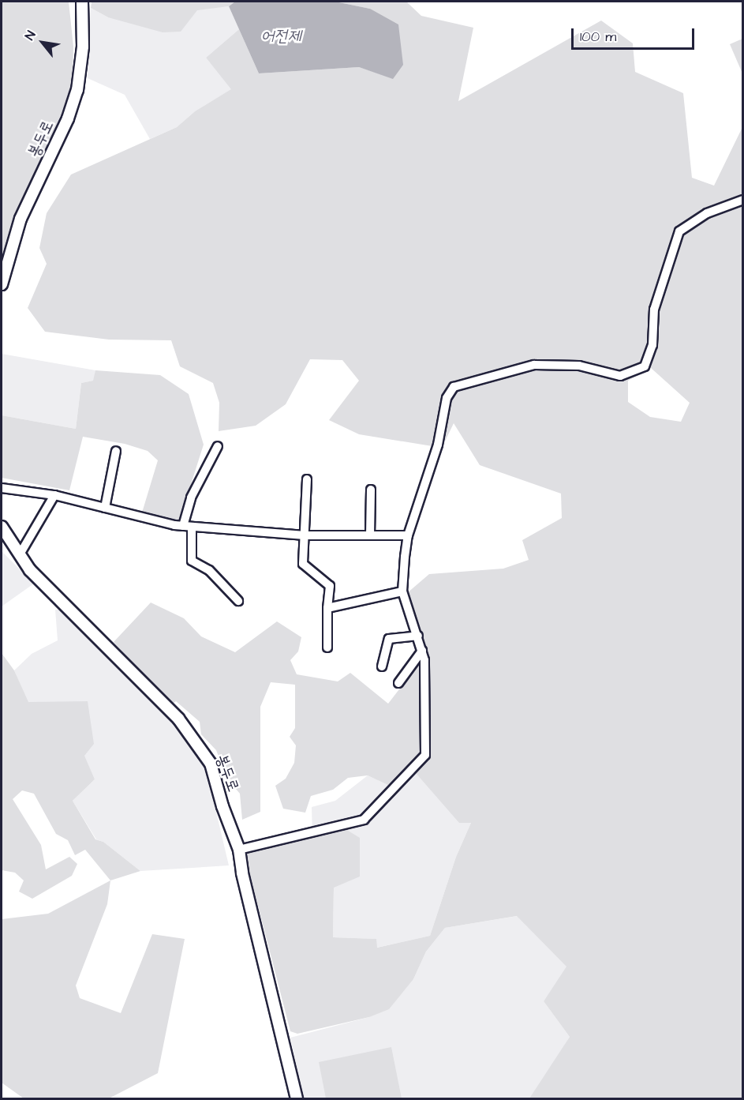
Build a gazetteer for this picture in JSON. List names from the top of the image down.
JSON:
{
  "streets": {
    "main road": ["봉두로"]
  },
  "water": ["어전제"],
  "scale_bar": "100 m",
  "north": "top left"
}
